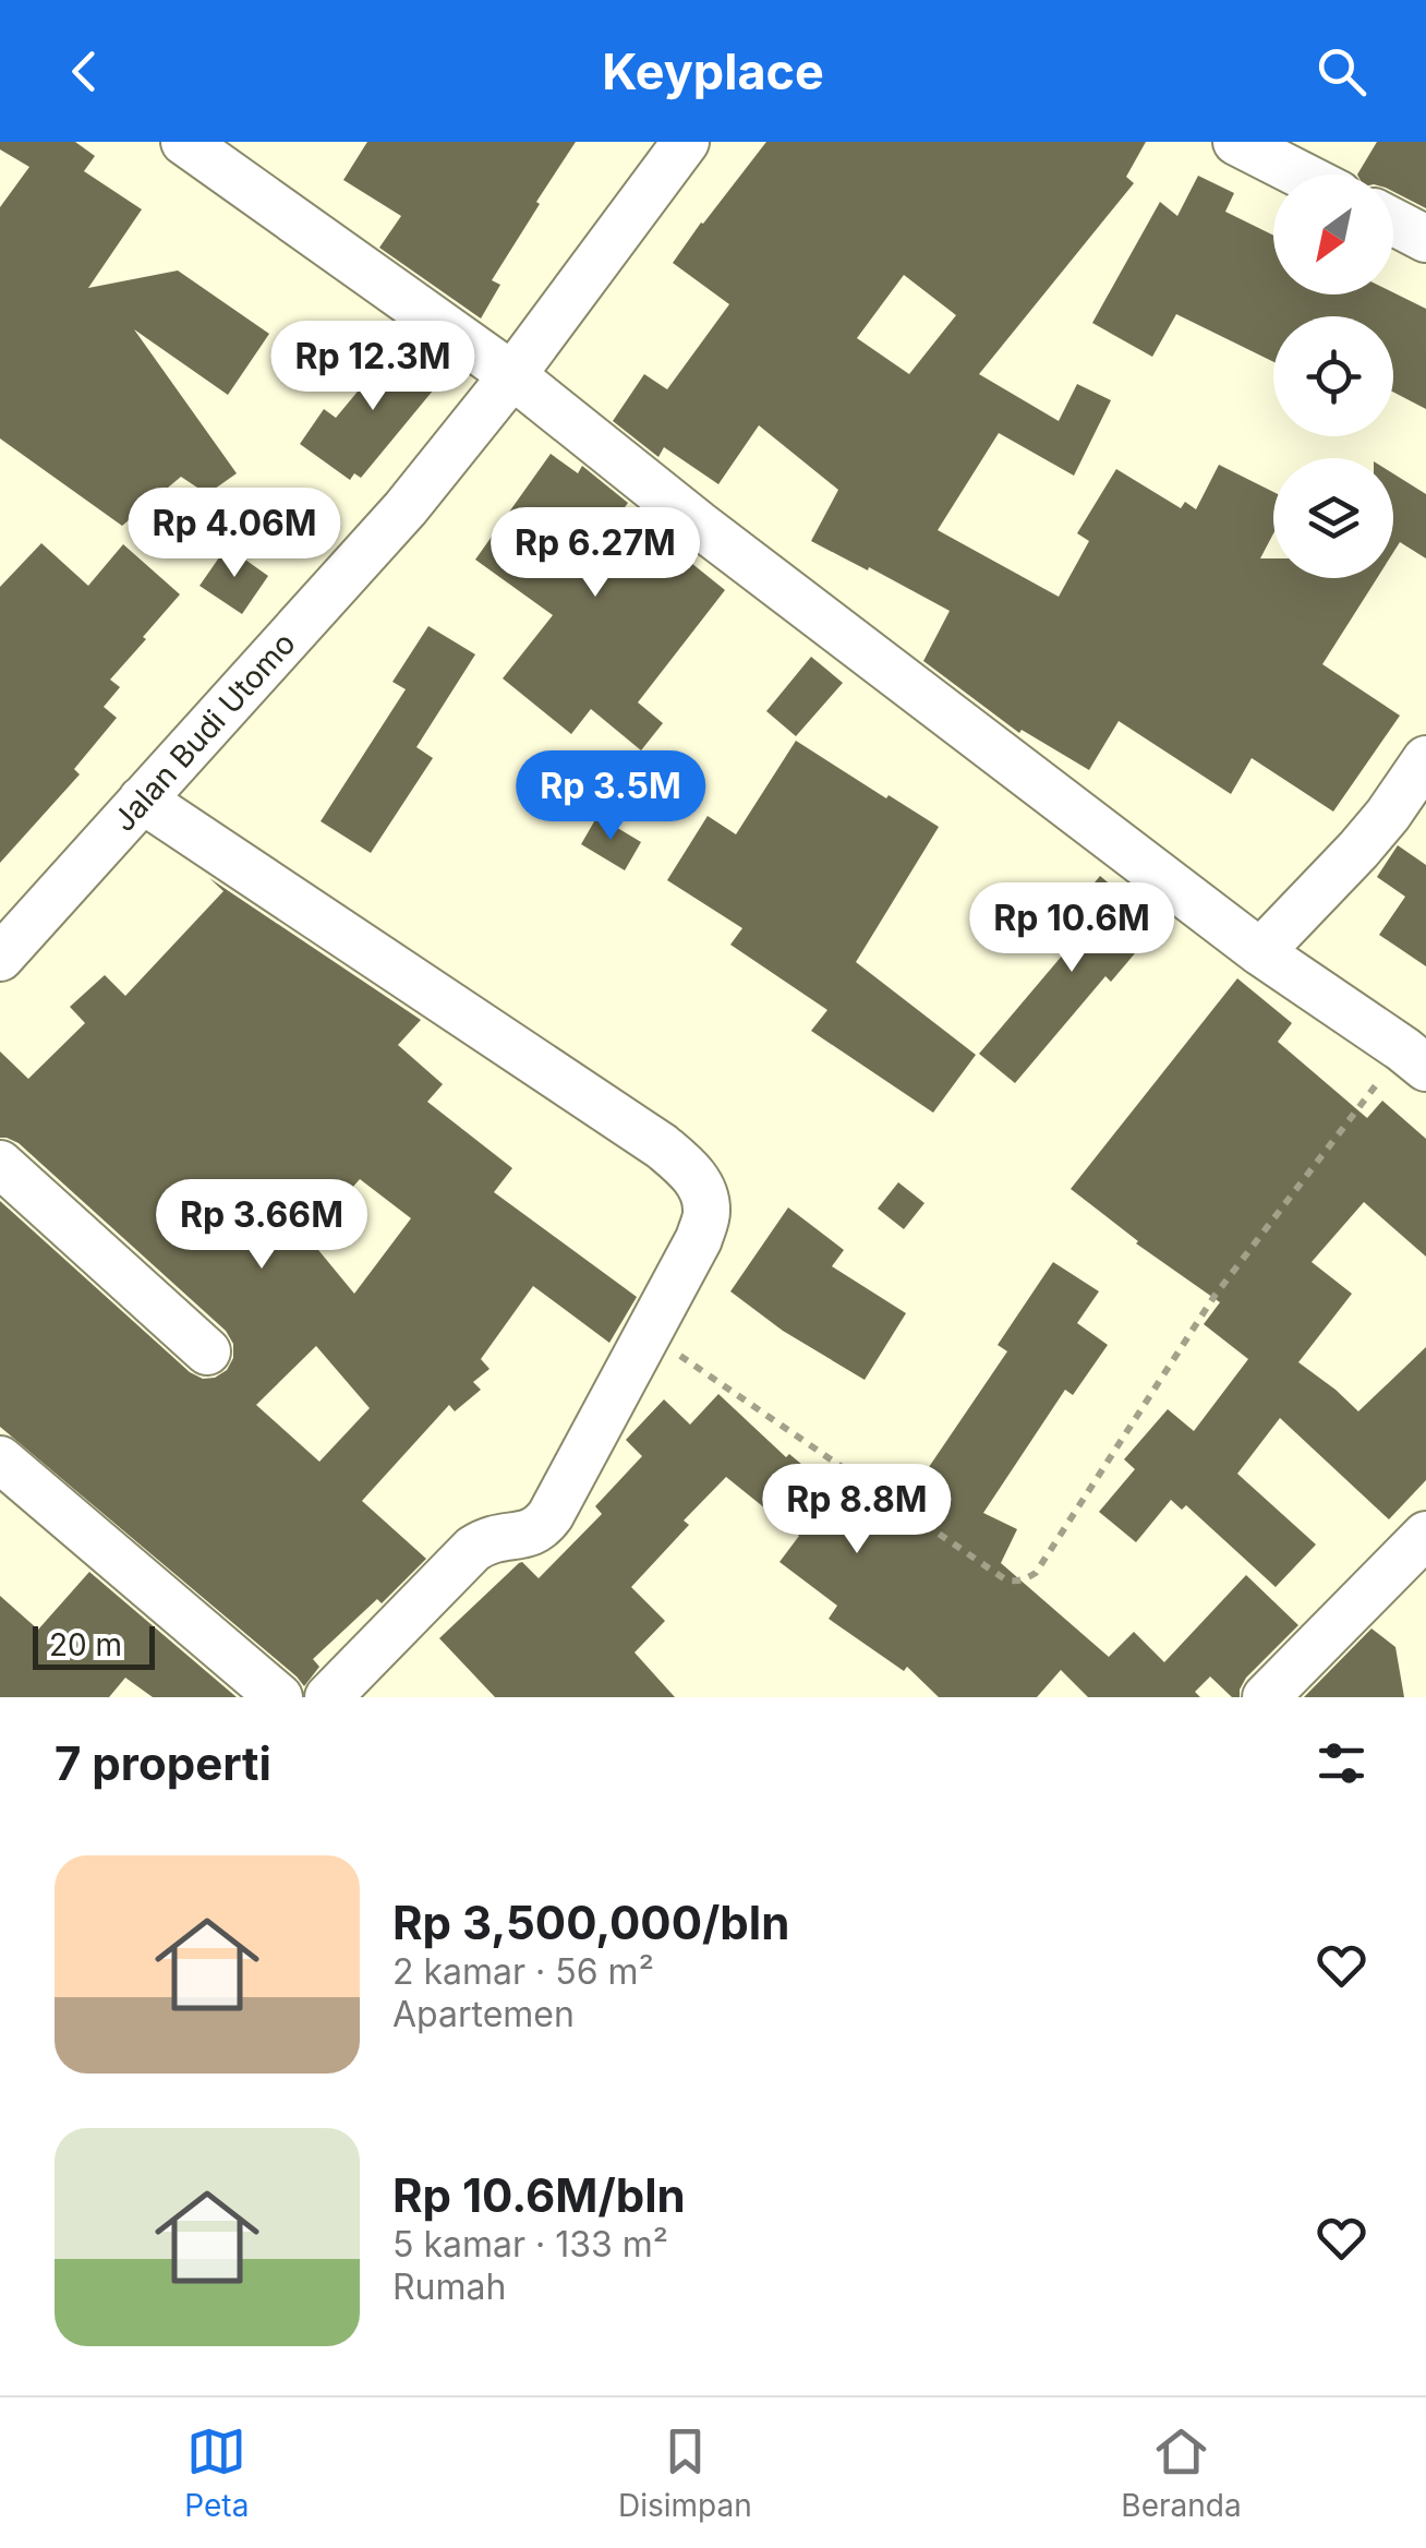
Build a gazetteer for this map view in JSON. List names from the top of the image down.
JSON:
{
  "streets": {
    "street": ["Jalan Budi Utomo"]
  },
  "scale_bar": "20 m",
  "north": "bottom left",
  "page": {
    "header": "Keyplace",
    "price": [
      "Rp 12.3M",
      "Rp 4.06M",
      "Rp 6.27M",
      "Rp 3.5M",
      "Rp 10.6M",
      "Rp 3.66M",
      "Rp 8.8M"
    ],
    "scale": "20 m",
    "heading": "7 properti",
    "list": [
      {
        "name": "Rp 3,500,000/bln",
        "note": "2 kamar · 56 m² · Apartemen"
      },
      {
        "name": "Rp 10.6M/bln",
        "note": "5 kamar · 133 m² · Rumah"
      }
    ],
    "tabs": ["Peta", "Disimpan", "Beranda"]
  }
}
